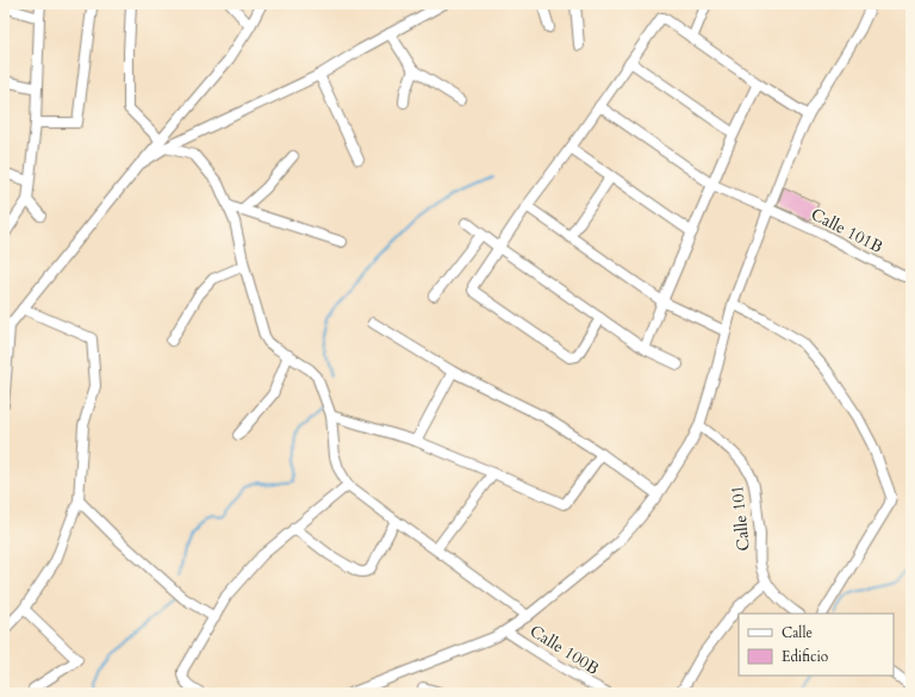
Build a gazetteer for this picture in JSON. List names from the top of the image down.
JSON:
{
  "streets": {
    "street": ["Calle 101B", "Calle 101", "Calle 100B"]
  },
  "legend": ["Calle", "Edificio"]
}
